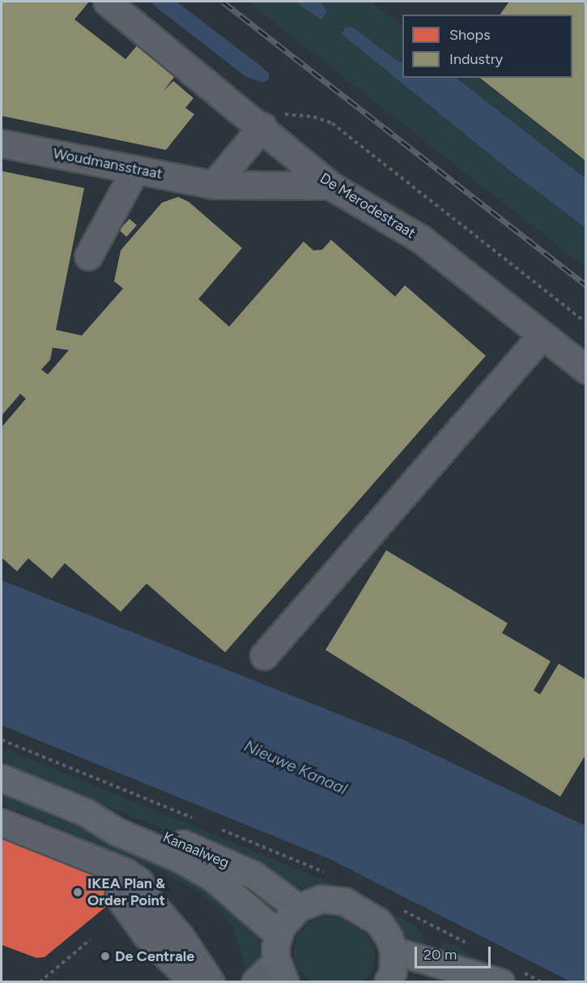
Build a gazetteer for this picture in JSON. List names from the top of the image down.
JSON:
{
  "streets": {
    "main road": ["Kanaalweg"],
    "street": ["Woudmansstraat", "De Merodestraat"]
  },
  "crossings": [
    ["Woudmansstraat", "De Merodestraat"]
  ],
  "water": ["Nieuwe Kanaal"],
  "places": ["IKEA Plan & Order Point", "De Centrale"],
  "legend": ["Shops", "Industry"],
  "scale_bar": "20 m"
}
